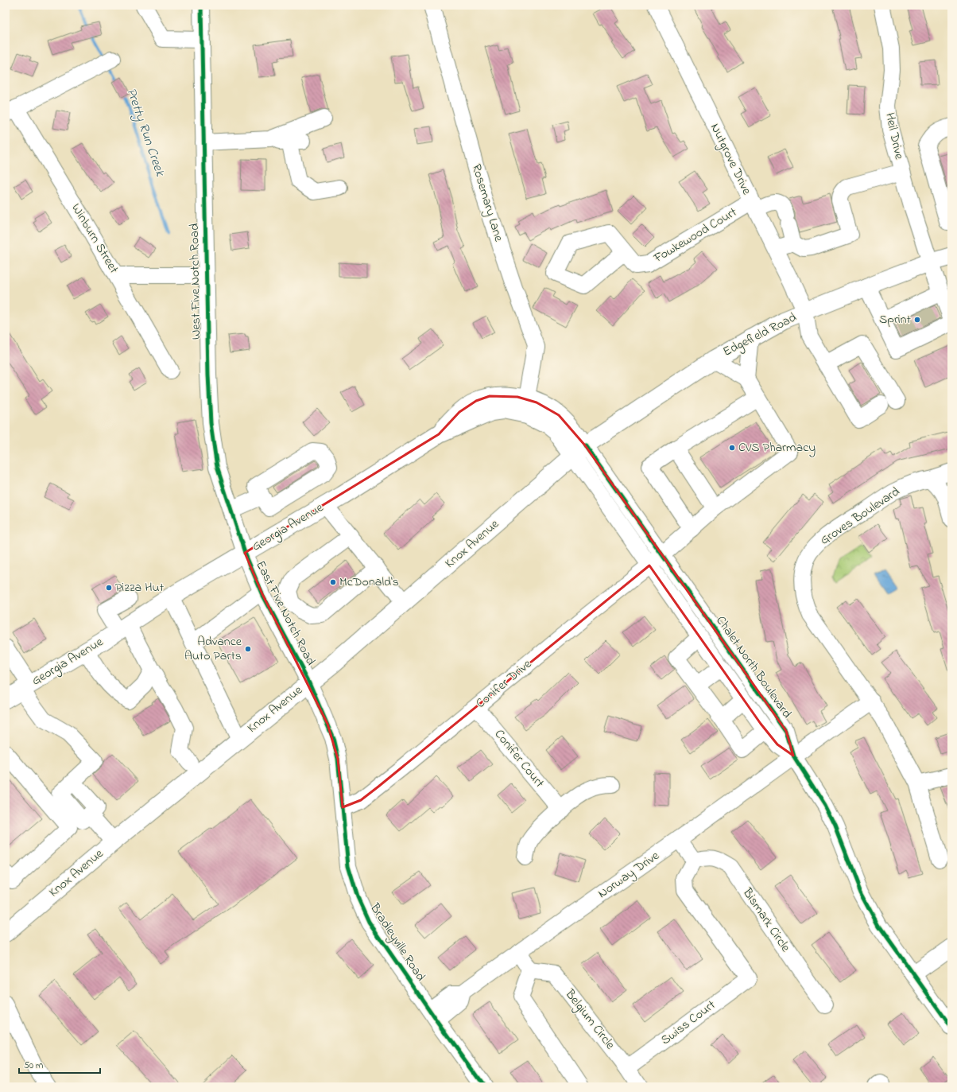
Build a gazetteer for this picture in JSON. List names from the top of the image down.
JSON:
{
  "streets": {
    "main road": ["Edgefield Road", "Georgia Avenue", "Knox Avenue"],
    "street": [
      "Heil Drive",
      "Nutgrove Drive",
      "Rosemary Lane",
      "Fowkewood Court",
      "Winburn Street",
      "West Five Notch Road",
      "Groves Boulevard",
      "East Five Notch Road",
      "Chalet North Boulevard",
      "Conifer Drive",
      "Conifer Court",
      "Norway Drive",
      "Bismark Circle",
      "Bradleyville Road",
      "Belgium Circle",
      "Swiss Court"
    ]
  },
  "crossings": [
    ["Heil Drive", "Edgefield Road"],
    ["Nutgrove Drive", "Fowkewood Court"],
    ["Nutgrove Drive", "Edgefield Road"],
    ["Rosemary Lane", "Georgia Avenue"],
    ["West Five Notch Road", "Georgia Avenue"],
    ["West Five Notch Road", "East Five Notch Road"],
    ["Edgefield Road", "Georgia Avenue"],
    ["Edgefield Road", "Knox Avenue"],
    ["Edgefield Road", "Chalet North Boulevard"],
    ["Georgia Avenue", "Knox Avenue"],
    ["Georgia Avenue", "East Five Notch Road"],
    ["Georgia Avenue", "Chalet North Boulevard"],
    ["Knox Avenue", "East Five Notch Road"],
    ["Knox Avenue", "Chalet North Boulevard"],
    ["Knox Avenue", "Bradleyville Road"],
    ["East Five Notch Road", "Bradleyville Road"],
    ["Chalet North Boulevard", "Conifer Drive"],
    ["Chalet North Boulevard", "Norway Drive"],
    ["Conifer Drive", "Conifer Court"],
    ["Conifer Drive", "Bradleyville Road"],
    ["Norway Drive", "Bradleyville Road"],
    ["Bismark Circle", "Swiss Court"],
    ["Belgium Circle", "Swiss Court"]
  ],
  "water": ["Pretty Run Creek"],
  "places": [
    "Sprint",
    "CVS Pharmacy",
    "McDonald's",
    "Pizza Hut",
    "Advance Auto Parts"
  ],
  "scale_bar": "50 m"
}
